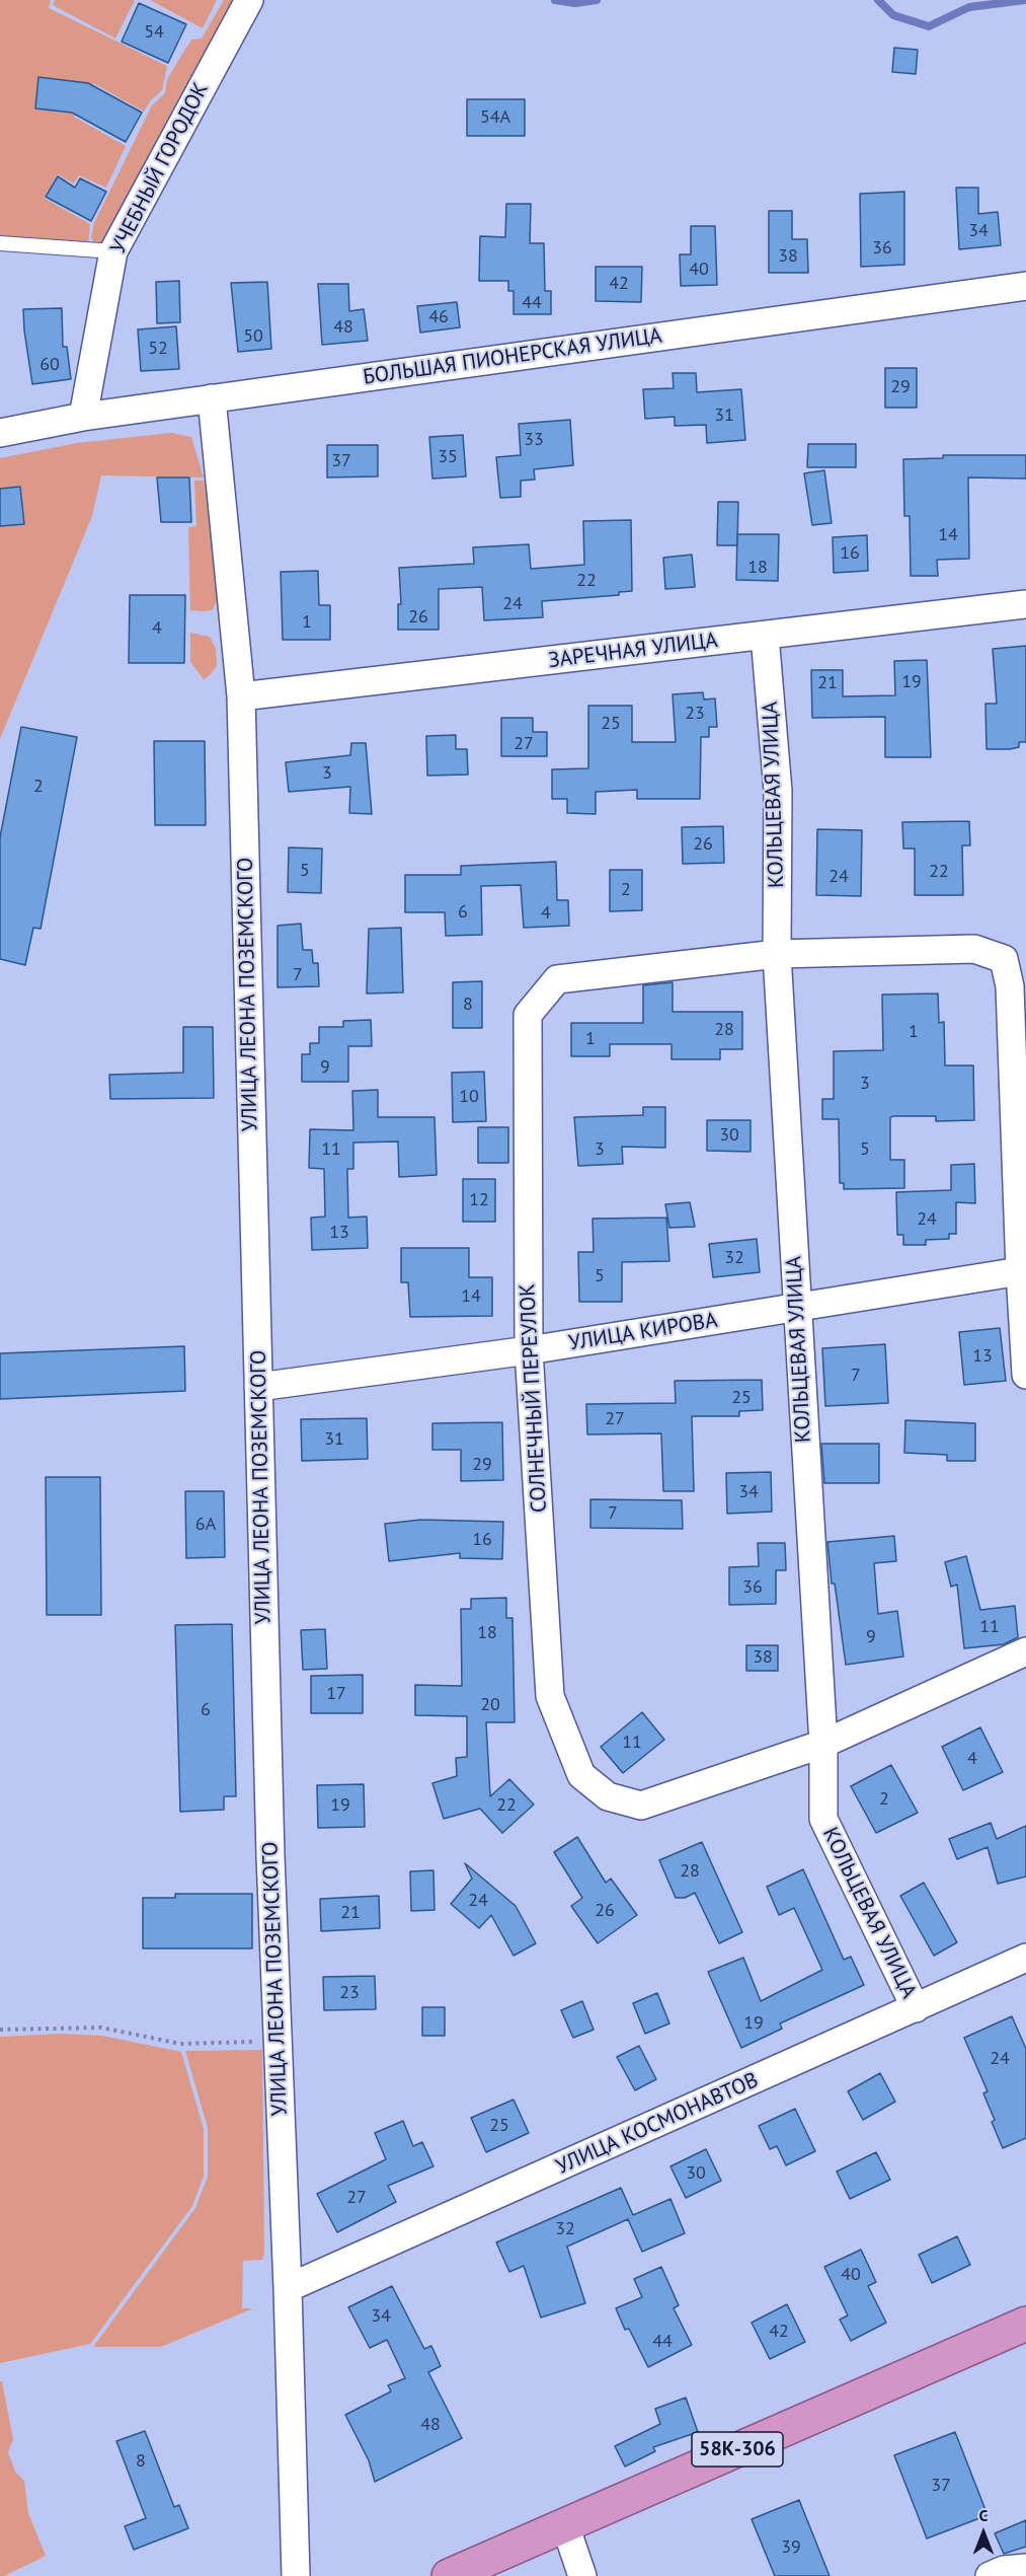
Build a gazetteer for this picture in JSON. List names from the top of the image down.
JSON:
{
  "streets": {
    "highway": ["58К-306"],
    "street": [
      "УЧЕБНЫЙ ГОРОДОК",
      "БОЛЬШАЯ ПИОНЕРСКАЯ УЛИЦА",
      "ЗАРЕЧНАЯ УЛИЦА",
      "КОЛЬЦЕВАЯ УЛИЦА",
      "УЛИЦА ЛЕОНА ПОЗЕМСКОГО",
      "УЛИЦА КИРОВА",
      "СОЛНЕЧНЫЙ ПЕРЕУЛОК",
      "УЛИЦА КОСМОНАВТОВ"
    ]
  },
  "crossings": [
    ["УЧЕБНЫЙ ГОРОДОК", "БОЛЬШАЯ ПИОНЕРСКАЯ УЛИЦА"],
    ["БОЛЬШАЯ ПИОНЕРСКАЯ УЛИЦА", "УЛИЦА ЛЕОНА ПОЗЕМСКОГО"],
    ["ЗАРЕЧНАЯ УЛИЦА", "КОЛЬЦЕВАЯ УЛИЦА"],
    ["ЗАРЕЧНАЯ УЛИЦА", "УЛИЦА ЛЕОНА ПОЗЕМСКОГО"],
    ["КОЛЬЦЕВАЯ УЛИЦА", "УЛИЦА КИРОВА"],
    ["КОЛЬЦЕВАЯ УЛИЦА", "СОЛНЕЧНЫЙ ПЕРЕУЛОК"],
    ["КОЛЬЦЕВАЯ УЛИЦА", "УЛИЦА КОСМОНАВТОВ"],
    ["УЛИЦА ЛЕОНА ПОЗЕМСКОГО", "УЛИЦА КИРОВА"],
    ["УЛИЦА ЛЕОНА ПОЗЕМСКОГО", "УЛИЦА КОСМОНАВТОВ"],
    ["УЛИЦА КИРОВА", "СОЛНЕЧНЫЙ ПЕРЕУЛОК"]
  ],
  "house_numbers": [
    "54",
    "54А",
    "34",
    "36",
    "38",
    "40",
    "42",
    "44",
    "46",
    "48",
    "50",
    "52",
    "60",
    "29",
    "31",
    "33",
    "35",
    "37",
    "14",
    "16",
    "18",
    "22",
    "24",
    "26",
    "1",
    "4",
    "19",
    "21",
    "23",
    "25",
    "27",
    "3",
    "2",
    "26",
    "5",
    "22",
    "24",
    "2",
    "6",
    "4",
    "7",
    "8",
    "28",
    "1",
    "1",
    "9",
    "3",
    "10",
    "30",
    "11",
    "3",
    "5",
    "12",
    "24",
    "13",
    "32",
    "5",
    "14",
    "13",
    "7",
    "25",
    "27",
    "31",
    "29",
    "34",
    "7",
    "6А",
    "16",
    "36",
    "11",
    "18",
    "9",
    "38",
    "17",
    "20",
    "6",
    "11",
    "4",
    "2",
    "19",
    "22",
    "28",
    "24",
    "26",
    "21",
    "23",
    "19",
    "24",
    "25",
    "30",
    "27",
    "32",
    "40",
    "34",
    "42",
    "44",
    "48",
    "8",
    "37",
    "39"
  ],
  "north": "top"
}
